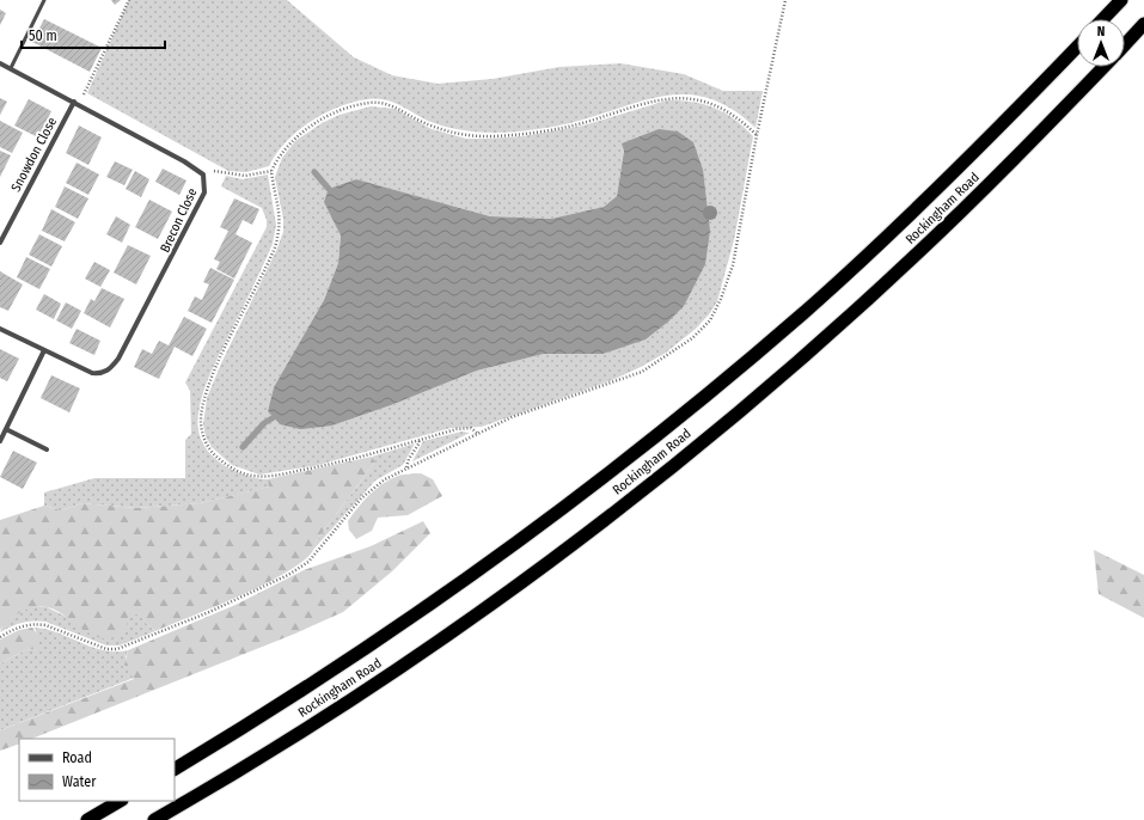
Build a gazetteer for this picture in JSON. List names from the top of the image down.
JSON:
{
  "streets": {
    "highway": ["Rockingham Road"],
    "street": ["Snowdon Close", "Brecon Close"]
  },
  "crossings": [
    ["Snowdon Close", "Brecon Close"]
  ],
  "legend": ["Road", "Water"],
  "scale_bar": "50 m",
  "north": "top"
}
